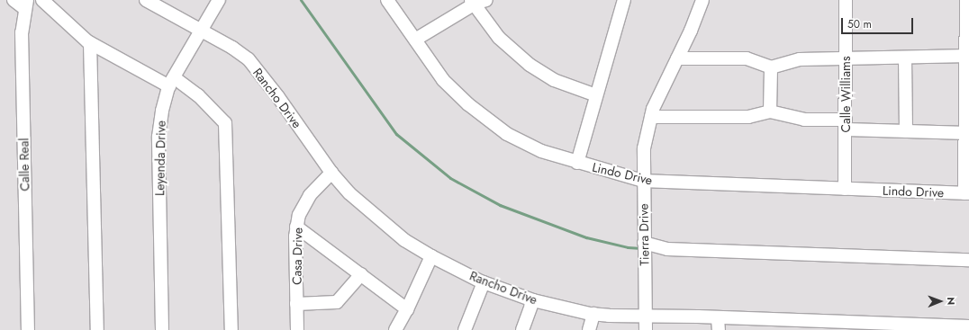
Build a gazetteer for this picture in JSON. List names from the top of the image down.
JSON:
{
  "streets": {
    "street": [
      "Calle Williams",
      "Rancho Drive",
      "Leyenda Drive",
      "Calle Real",
      "Lindo Drive",
      "Tierra Drive",
      "Casa Drive"
    ]
  },
  "crossings": [
    ["Calle Williams", "Lindo Drive"],
    ["Rancho Drive", "Leyenda Drive"],
    ["Rancho Drive", "Tierra Drive"],
    ["Rancho Drive", "Casa Drive"],
    ["Lindo Drive", "Tierra Drive"]
  ],
  "scale_bar": "50 m",
  "north": "right"
}
